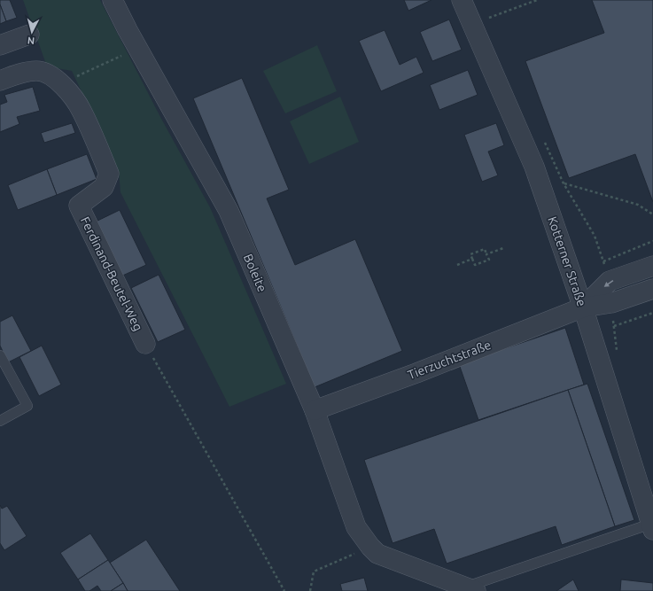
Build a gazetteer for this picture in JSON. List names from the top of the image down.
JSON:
{
  "streets": {
    "street": [
      "Kotterner Straße",
      "Boleite",
      "Ferdinand-Beutel-Weg",
      "Tierzuchtstraße"
    ]
  },
  "crossings": [
    ["Kotterner Straße", "Tierzuchtstraße"],
    ["Boleite", "Tierzuchtstraße"]
  ],
  "north": "bottom"
}
